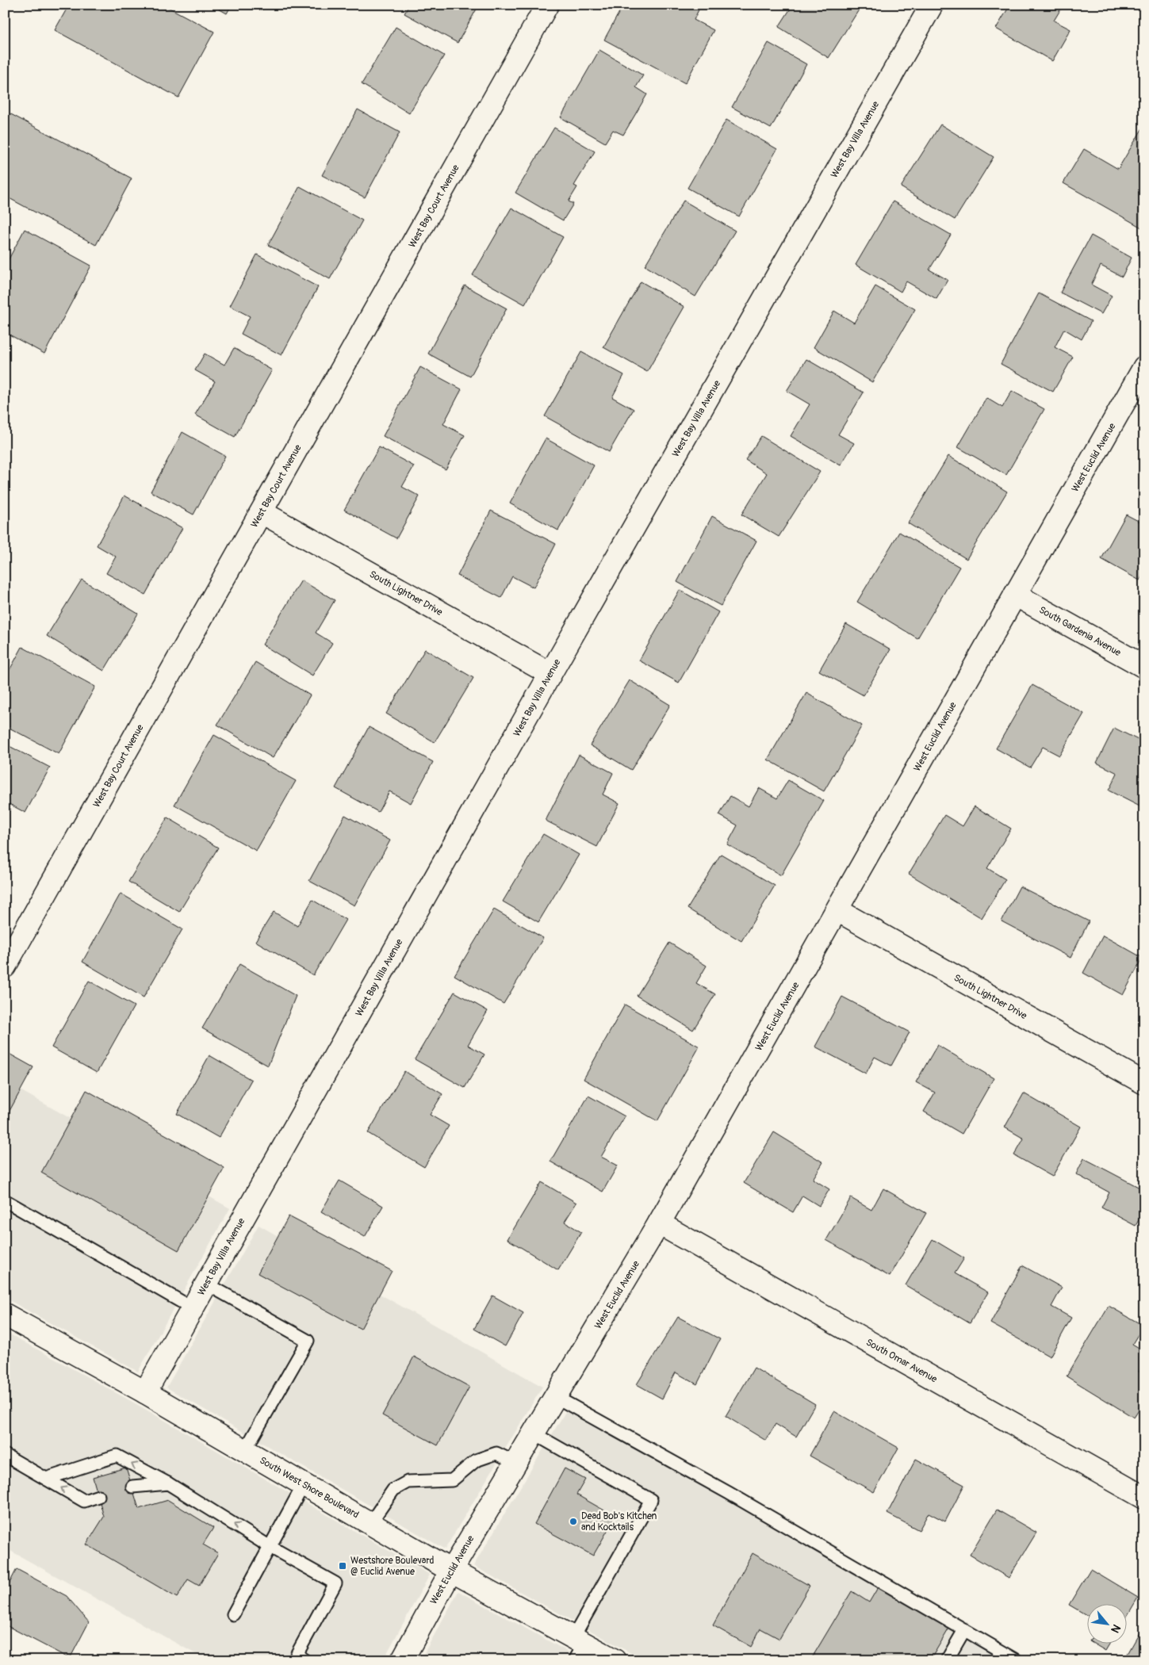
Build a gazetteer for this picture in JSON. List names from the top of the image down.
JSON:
{
  "streets": {
    "street": [
      "West Bay Villa Avenue",
      "West Bay Court Avenue",
      "West Euclid Avenue",
      "South Lightner Drive",
      "South Gardenia Avenue",
      "South Omar Avenue",
      "South West Shore Boulevard"
    ]
  },
  "crossings": [
    ["West Bay Villa Avenue", "South Lightner Drive"],
    ["West Bay Villa Avenue", "South West Shore Boulevard"],
    ["West Bay Court Avenue", "South Lightner Drive"],
    ["West Euclid Avenue", "South Lightner Drive"],
    ["West Euclid Avenue", "South Gardenia Avenue"],
    ["West Euclid Avenue", "South Omar Avenue"],
    ["West Euclid Avenue", "South West Shore Boulevard"]
  ],
  "places": {
    "other": ["Dead Bob's Kitchen and Kocktails"],
    "transit": ["Westshore Boulevard @ Euclid Avenue"]
  },
  "north": "bottom right"
}
